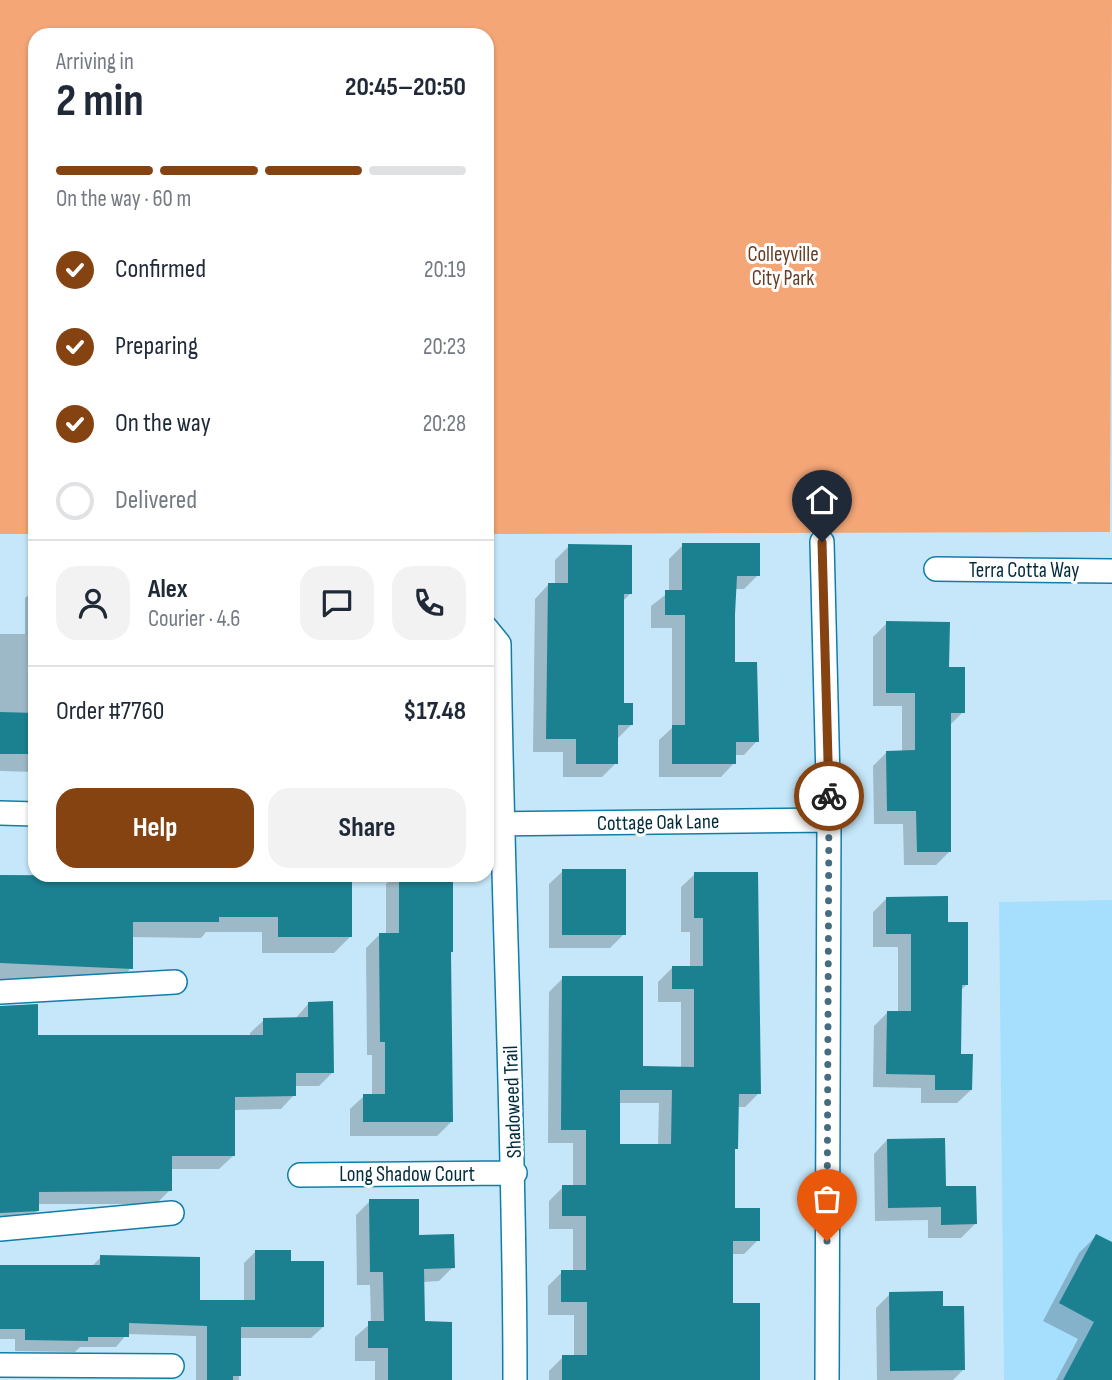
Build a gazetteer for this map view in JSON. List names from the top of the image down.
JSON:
{
  "streets": {
    "street": [
      "Terra Cotta Way",
      "Cottage Oak Lane",
      "Shadoweed Trail",
      "Long Shadow Court"
    ]
  },
  "crossings": [
    ["Cottage Oak Lane", "Shadoweed Trail"],
    ["Shadoweed Trail", "Long Shadow Court"]
  ],
  "parks": ["Colleyville City Park"],
  "page": {
    "heading": ["2 min", "Arriving in", "20:45–20:50"],
    "panel": [
      "Alex",
      "Courier · 4.6",
      "Order #7760",
      "$17.48"
    ],
    "bar": "On the way · 60 m",
    "list": [
      ["Confirmed", "20:19"],
      ["Preparing", "20:23"],
      ["On the way", "20:28"],
      "Delivered"
    ],
    "buttons": ["Help", "Share"]
  }
}
